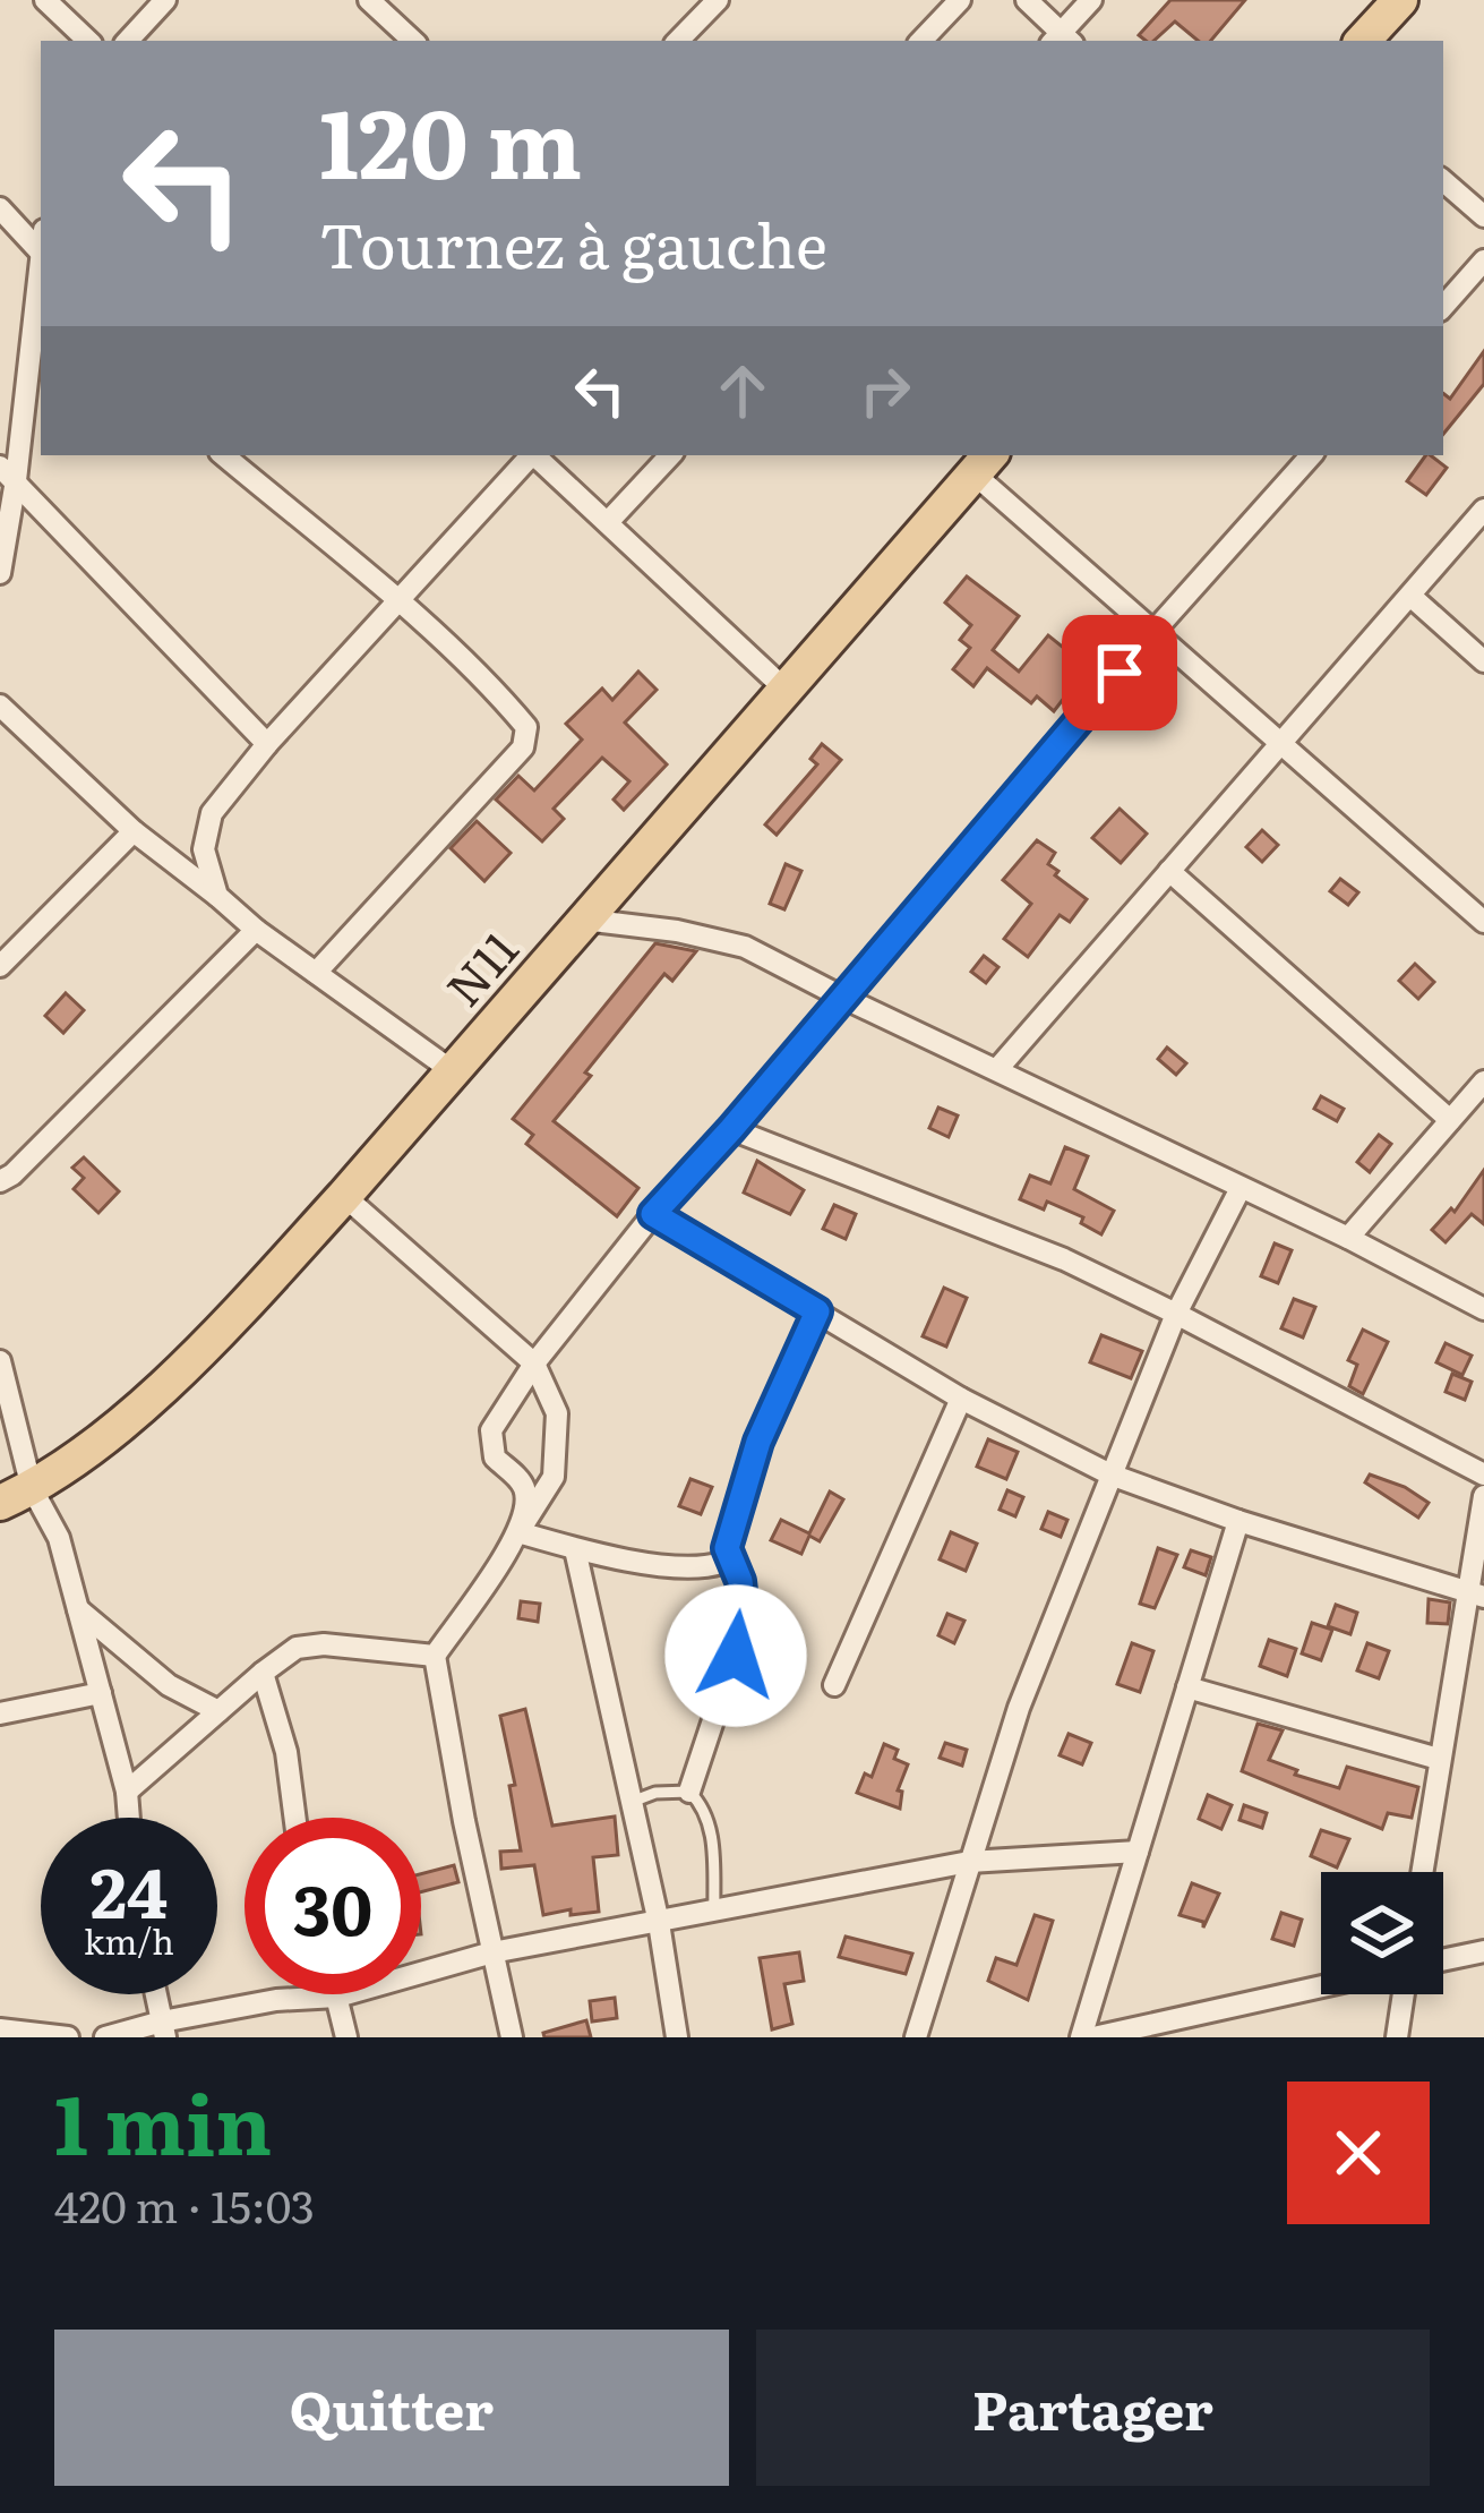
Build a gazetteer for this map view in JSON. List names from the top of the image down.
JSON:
{
  "streets": {
    "main road": ["N11"]
  },
  "page": {
    "turn": ["120 m", "Tournez à gauche"],
    "speed": "24 km/h",
    "limit": "30",
    "heading": ["1 min", "420 m · 15:03"],
    "buttons": ["Quitter", "Partager"]
  }
}
